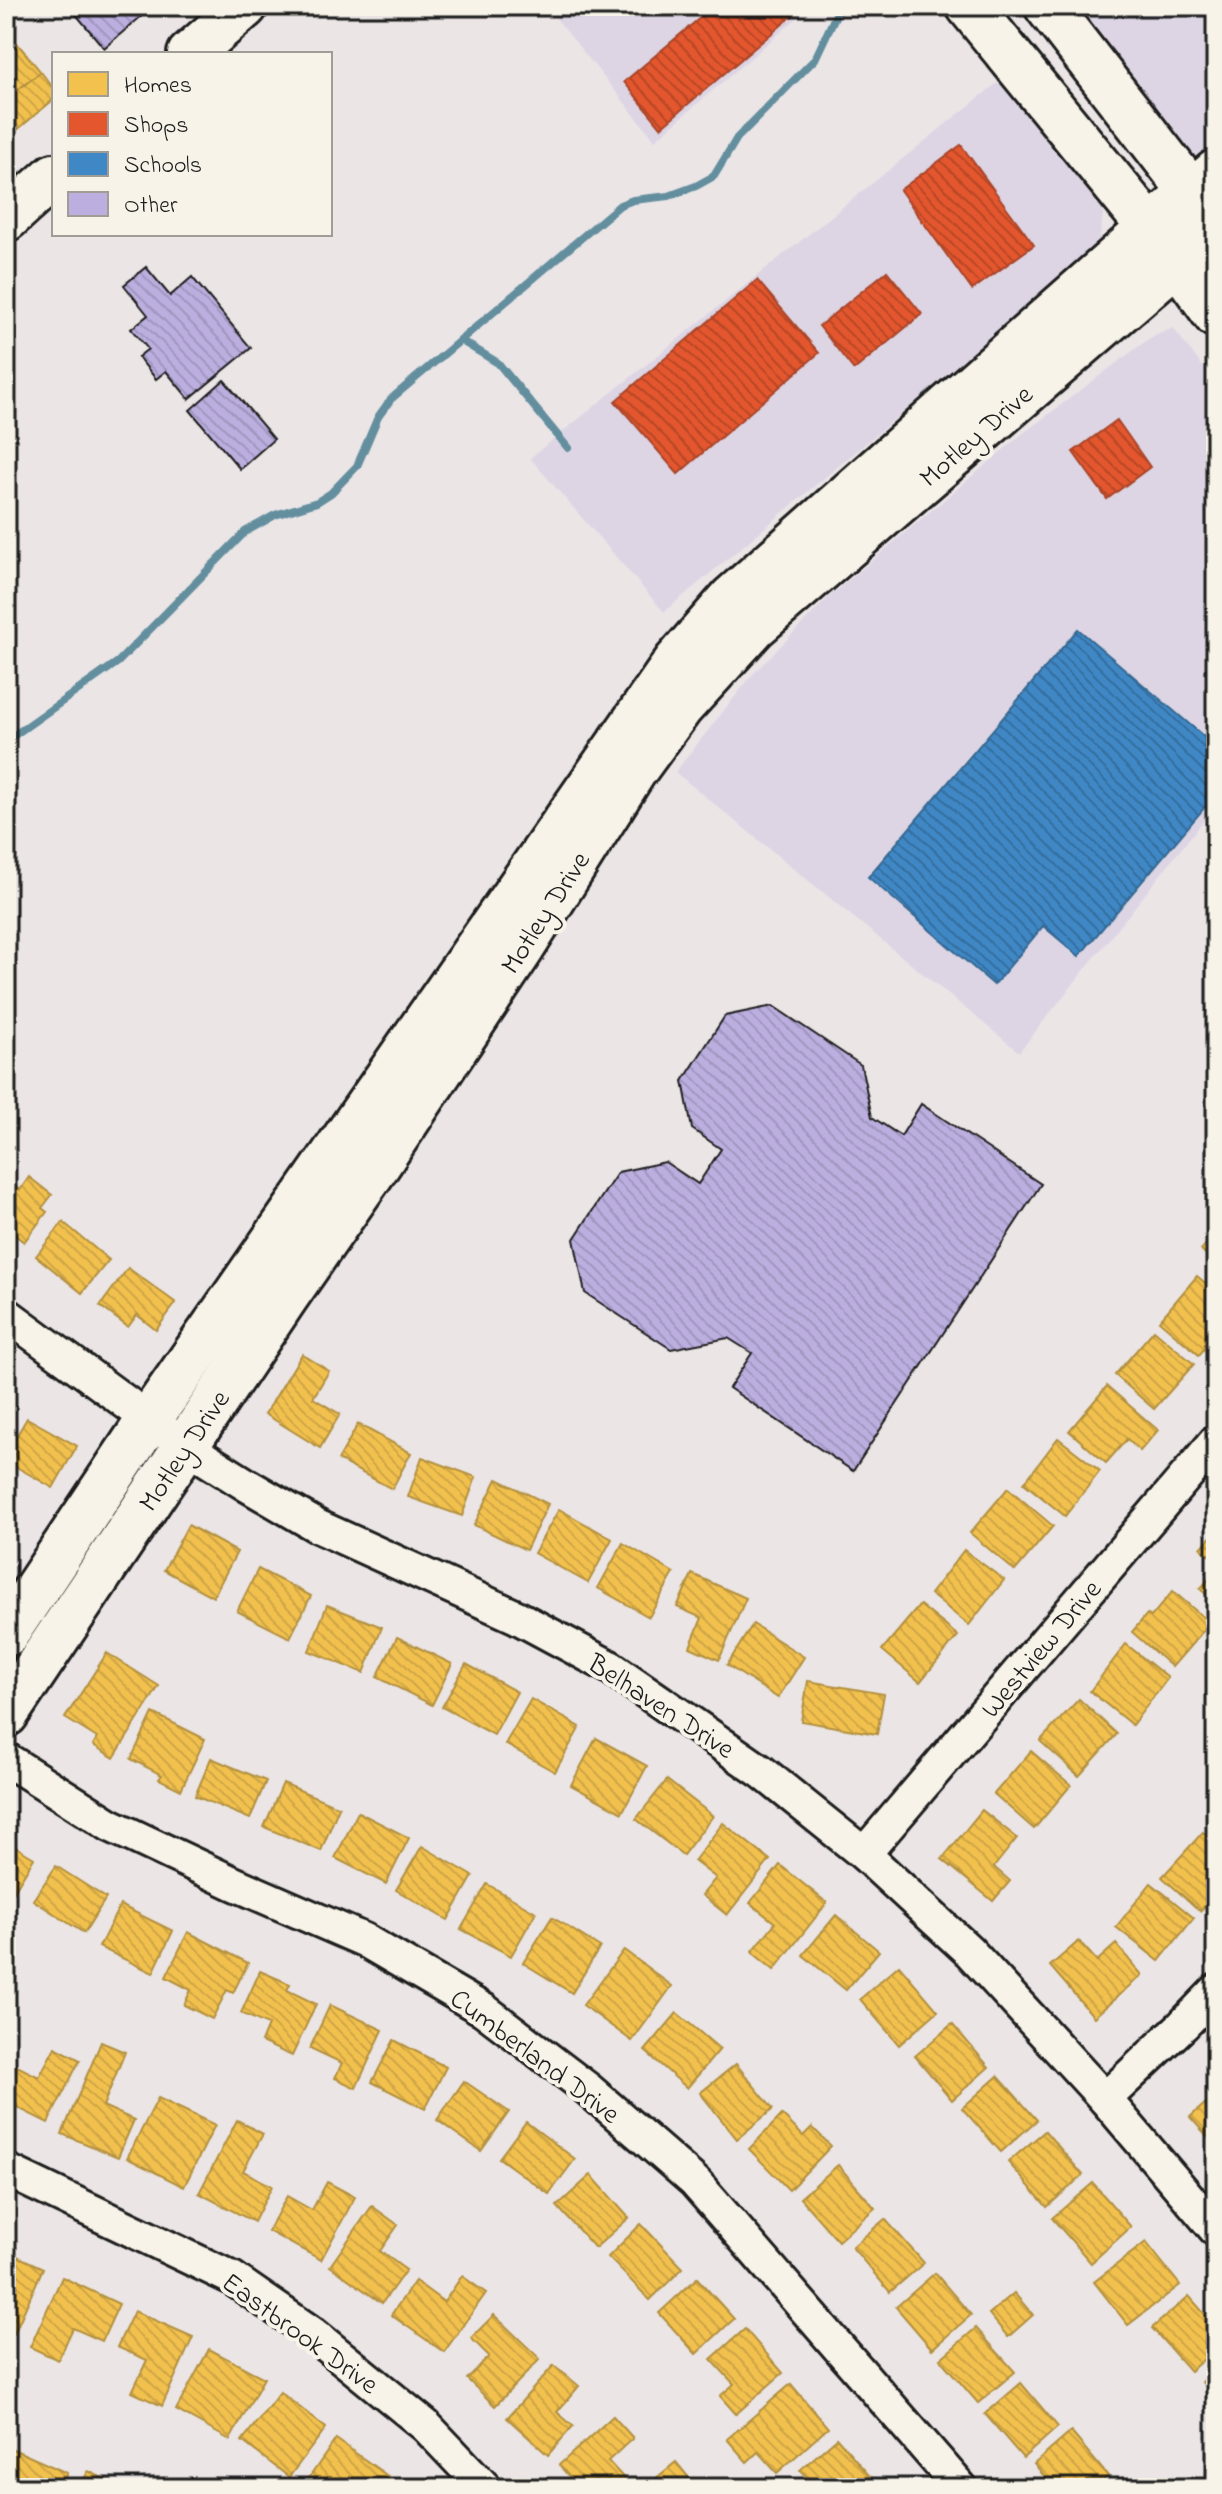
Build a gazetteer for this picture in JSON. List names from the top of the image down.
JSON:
{
  "streets": {
    "main road": ["Motley Drive"],
    "street": [
      "Westview Drive",
      "Belhaven Drive",
      "Cumberland Drive",
      "Eastbrook Drive"
    ]
  },
  "crossings": [
    ["Motley Drive", "Belhaven Drive"],
    ["Westview Drive", "Belhaven Drive"]
  ],
  "legend": [
    "Homes",
    "Shops",
    "Schools",
    "Other"
  ]
}
